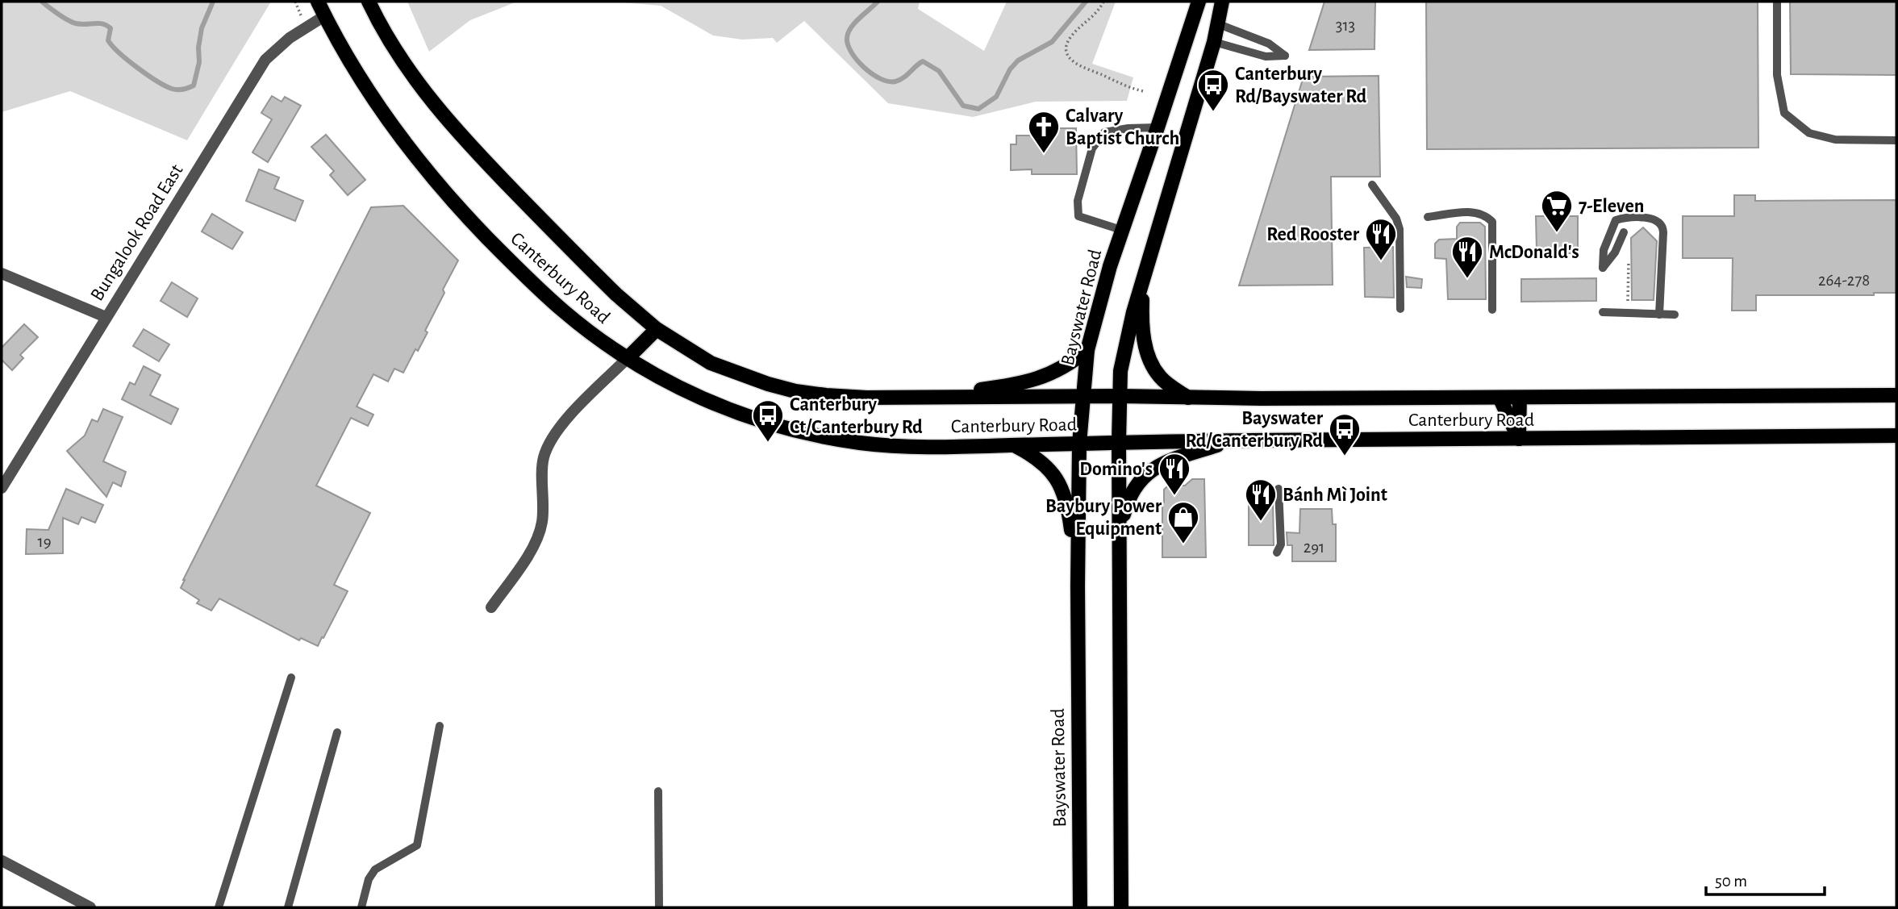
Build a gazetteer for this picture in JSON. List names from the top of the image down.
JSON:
{
  "streets": {
    "main road": ["Canterbury Road", "Bayswater Road"],
    "street": ["Bungalook Road East"]
  },
  "crossings": [
    ["Bungalook Road East", "Canterbury Road"],
    ["Canterbury Road", "Bayswater Road"]
  ],
  "places": {
    "bus stop": ["Canterbury Rd/Bayswater Rd", "Canterbury Ct/Canterbury Rd", "Bayswater Rd/Canterbury Rd"],
    "church": ["Calvary Baptist Church"],
    "supermarket": ["7-Eleven"],
    "restaurant": [
      "Red Rooster",
      "McDonald's",
      "Domino's",
      "Bánh Mì Joint"
    ],
    "shop": ["Baybury Power Equipment"]
  },
  "house_numbers": [
    "313",
    "264-278",
    "19",
    "291"
  ],
  "scale_bar": "50 m"
}
